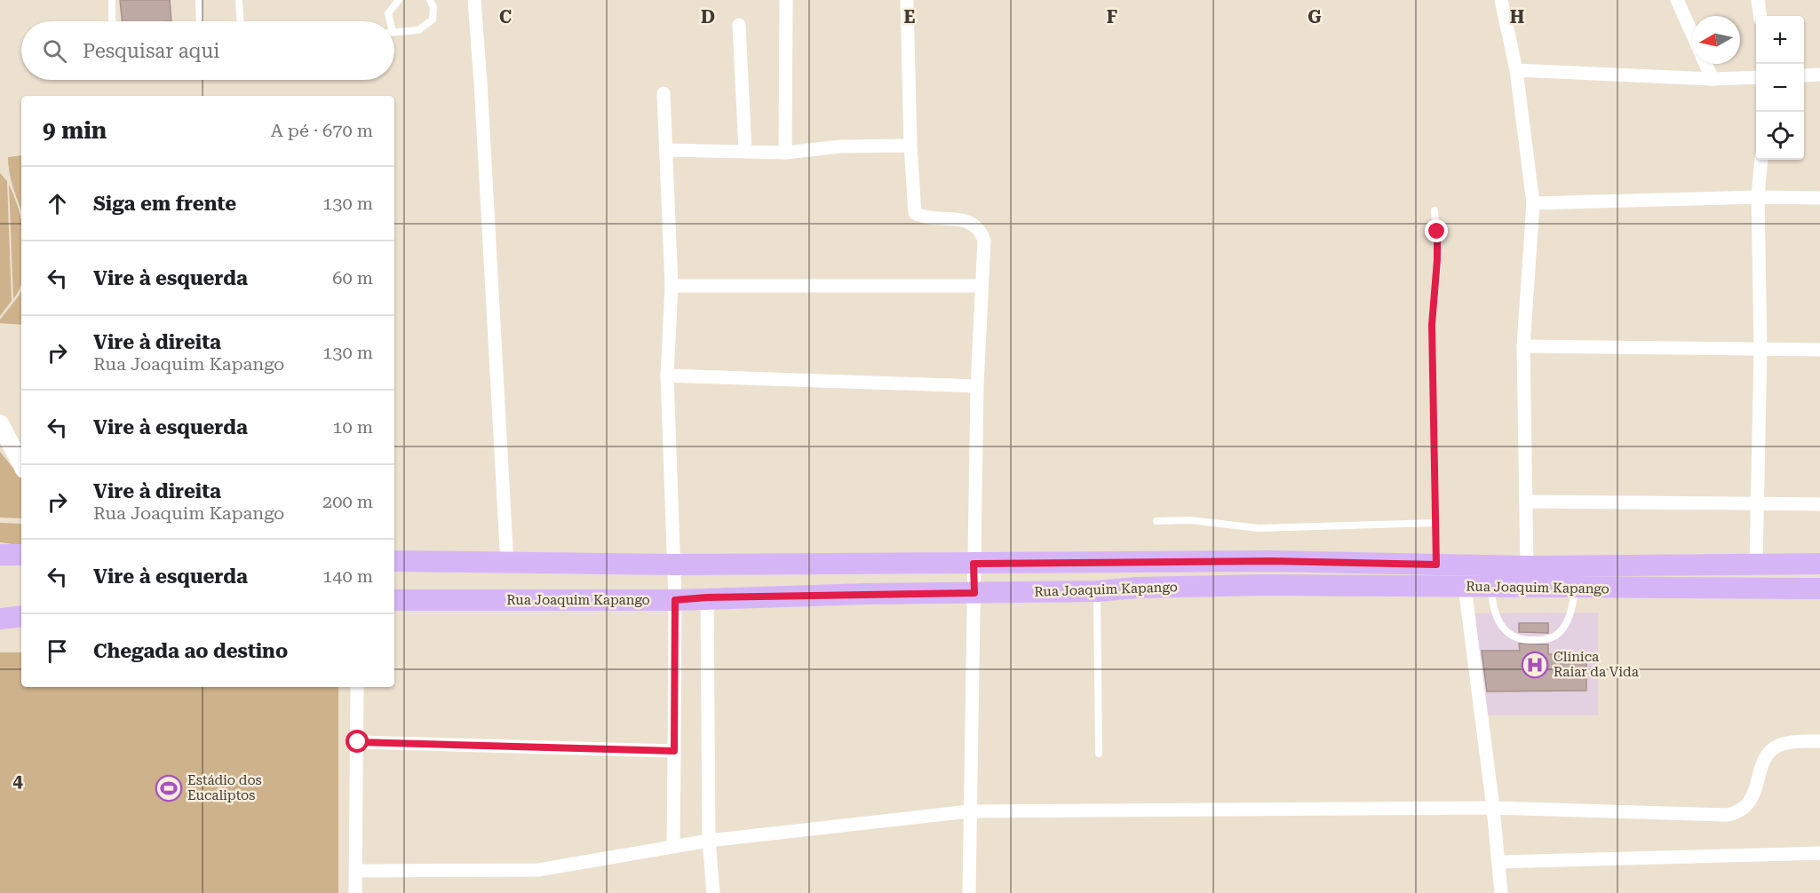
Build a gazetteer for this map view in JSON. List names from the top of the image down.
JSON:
{
  "streets": {
    "main road": ["Rua Joaquim Kapango"]
  },
  "places": {
    "hospital": ["Clínica Raiar da Vida"],
    "sports": ["Estádio dos Eucaliptos"]
  },
  "north": "left",
  "page": {
    "map_buttons": ["+", "−"],
    "search": "Pesquisar aqui",
    "heading": ["9 min", "A pé · 670 m"],
    "list": [
      ["Siga em frente", "130 m"],
      ["Vire à esquerda", "60 m"],
      ["Vire à direita", "Rua Joaquim Kapango", "130 m"],
      ["Vire à esquerda", "10 m"],
      ["Vire à direita", "Rua Joaquim Kapango", "200 m"],
      ["Vire à esquerda", "140 m"],
      "Chegada ao destino"
    ]
  },
  "grid": {
    "columns": [
      "C",
      "D",
      "E",
      "F",
      "G",
      "H"
    ],
    "rows": ["4"]
  }
}
